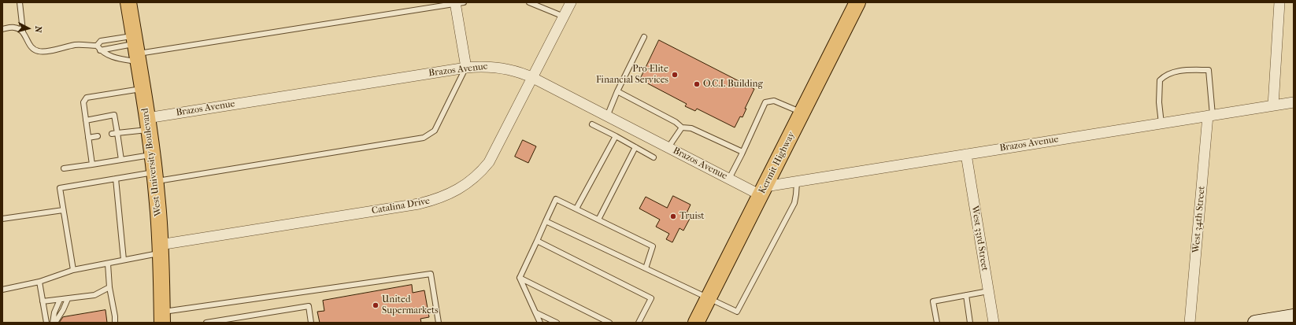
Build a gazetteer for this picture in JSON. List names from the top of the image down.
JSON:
{
  "streets": {
    "main road": ["West University Boulevard", "Kermit Highway"],
    "street": [
      "Brazos Avenue",
      "Catalina Drive",
      "West 34th Street",
      "West 33rd Street"
    ]
  },
  "crossings": [
    ["Brazos Avenue", "West University Boulevard"],
    ["Brazos Avenue", "Kermit Highway"],
    ["Brazos Avenue", "Catalina Drive"],
    ["Brazos Avenue", "West 34th Street"],
    ["Brazos Avenue", "West 33rd Street"],
    ["West University Boulevard", "Catalina Drive"]
  ],
  "places": [
    "Pro-Elite Financial Services",
    "O.C.I. Building",
    "Truist",
    "United Supermarkets"
  ],
  "north": "right"
}
